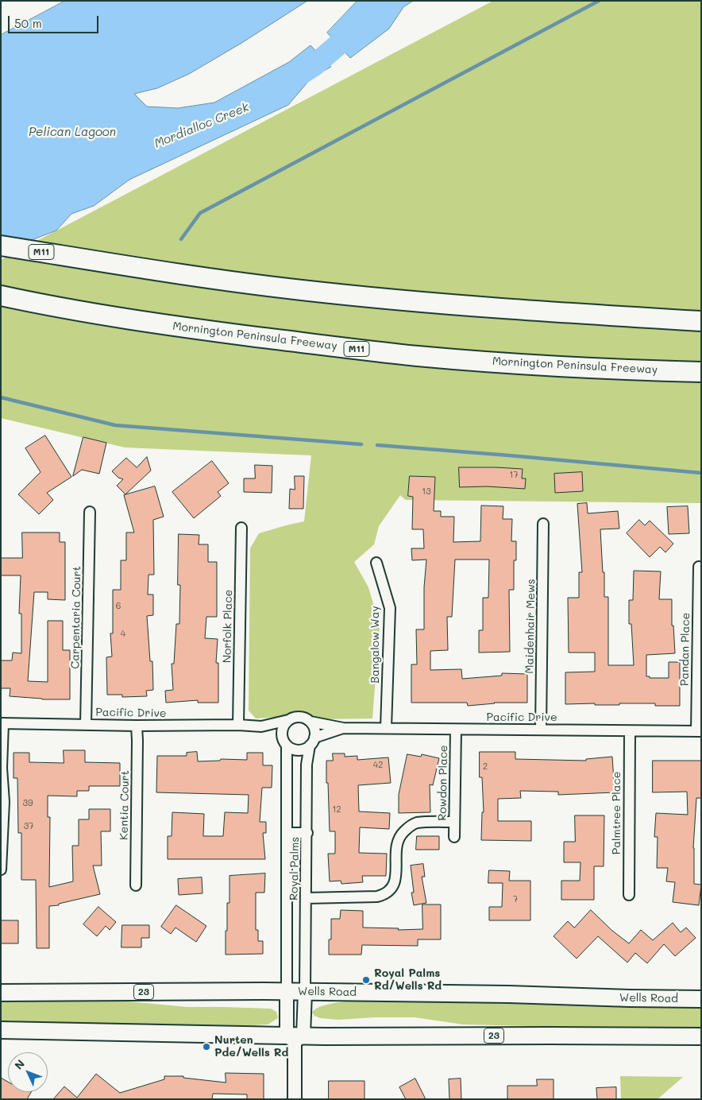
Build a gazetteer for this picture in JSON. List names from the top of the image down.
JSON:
{
  "streets": {
    "highway": ["M11", "Mornington Peninsula Freeway"],
    "main road": ["23", "Wells Road"],
    "street": [
      "Carpentaria Court",
      "Norfolk Place",
      "Maidenhair Mews",
      "Bangalow Way",
      "Pandan Place",
      "Pacific Drive",
      "Rowdon Place",
      "Kentia Court",
      "Palmtree Place",
      "Royal Palms"
    ]
  },
  "crossings": [
    ["Carpentaria Court", "Pacific Drive"],
    ["Norfolk Place", "Pacific Drive"],
    ["Maidenhair Mews", "Pacific Drive"],
    ["Bangalow Way", "Pacific Drive"],
    ["Pandan Place", "Pacific Drive"],
    ["Pacific Drive", "Rowdon Place"],
    ["Pacific Drive", "Kentia Court"],
    ["Pacific Drive", "Palmtree Place"],
    ["Pacific Drive", "Royal Palms"],
    ["Royal Palms", "Wells Road"]
  ],
  "water": ["Mordialloc Creek", "Pelican Lagoon"],
  "places": ["Royal Palms Rd/Wells Rd", "Nurten Pde/Wells Rd"],
  "house_numbers": [
    "17",
    "13",
    "6",
    "4",
    "42",
    "2",
    "39",
    "12",
    "37",
    "7"
  ],
  "scale_bar": "50 m",
  "north": "top left"
}
